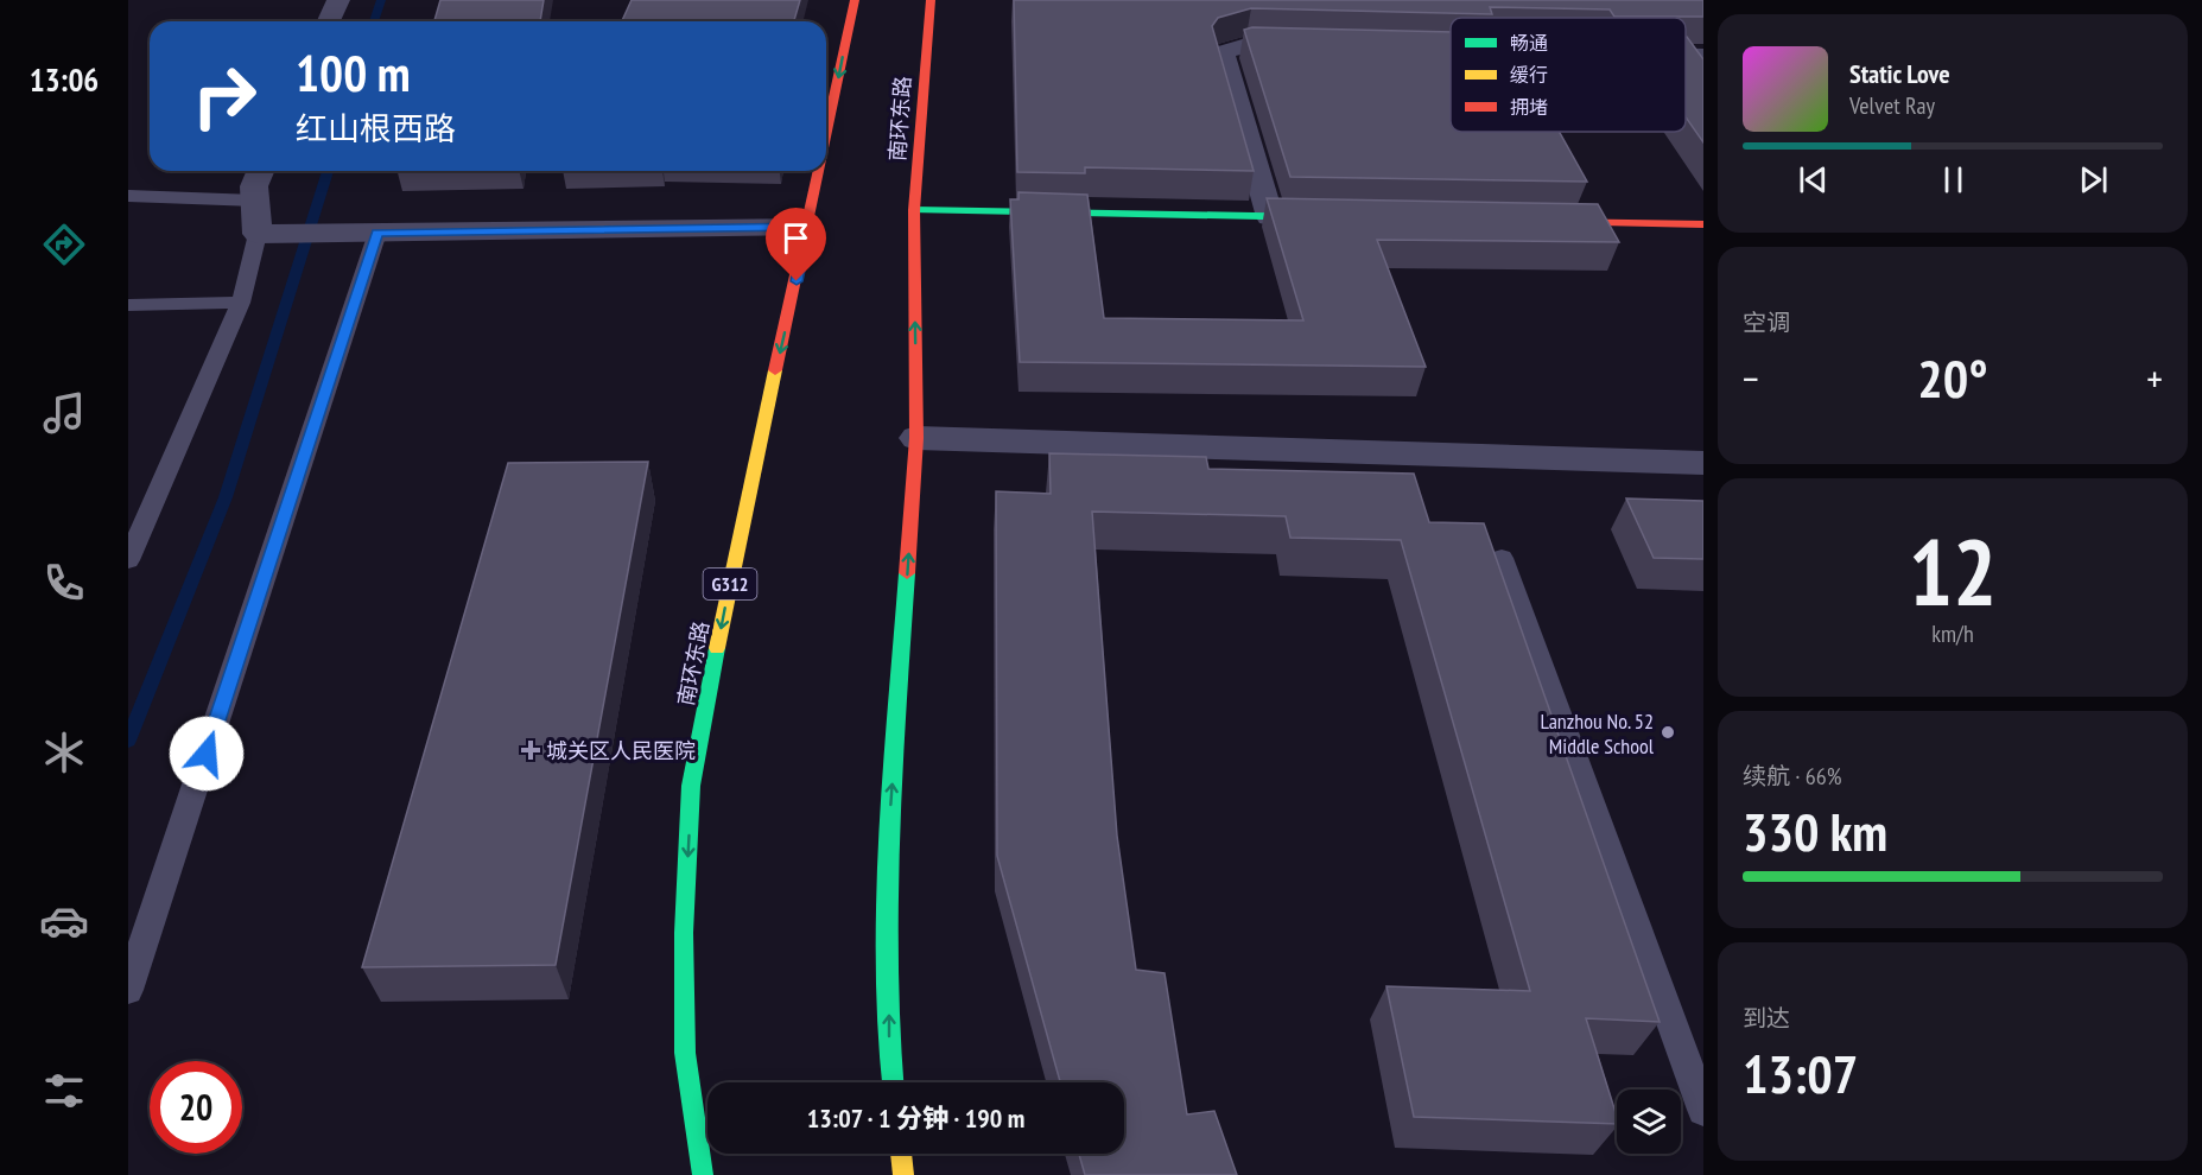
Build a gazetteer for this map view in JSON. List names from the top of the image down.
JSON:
{
  "streets": {
    "main road": ["南环东路", "G312"]
  },
  "places": {
    "other": ["Lanzhou No. 52 Middle School"],
    "health": ["城关区人民医院"]
  },
  "legend": ["畅通", "缓行", "拥堵"],
  "page": {
    "tabs": "13:06",
    "turn": ["100 m", "红山根西路"],
    "song": ["Static Love", "Velvet Ray"],
    "tile": [
      "空调",
      ["12", "km/h"],
      ["续航 · 66%", "330 km"],
      ["到达", "13:07"]
    ],
    "heat": ["−", "20°", "+"],
    "limit": "20",
    "trip": "13:07 · 1 分钟 · 190 m"
  }
}
